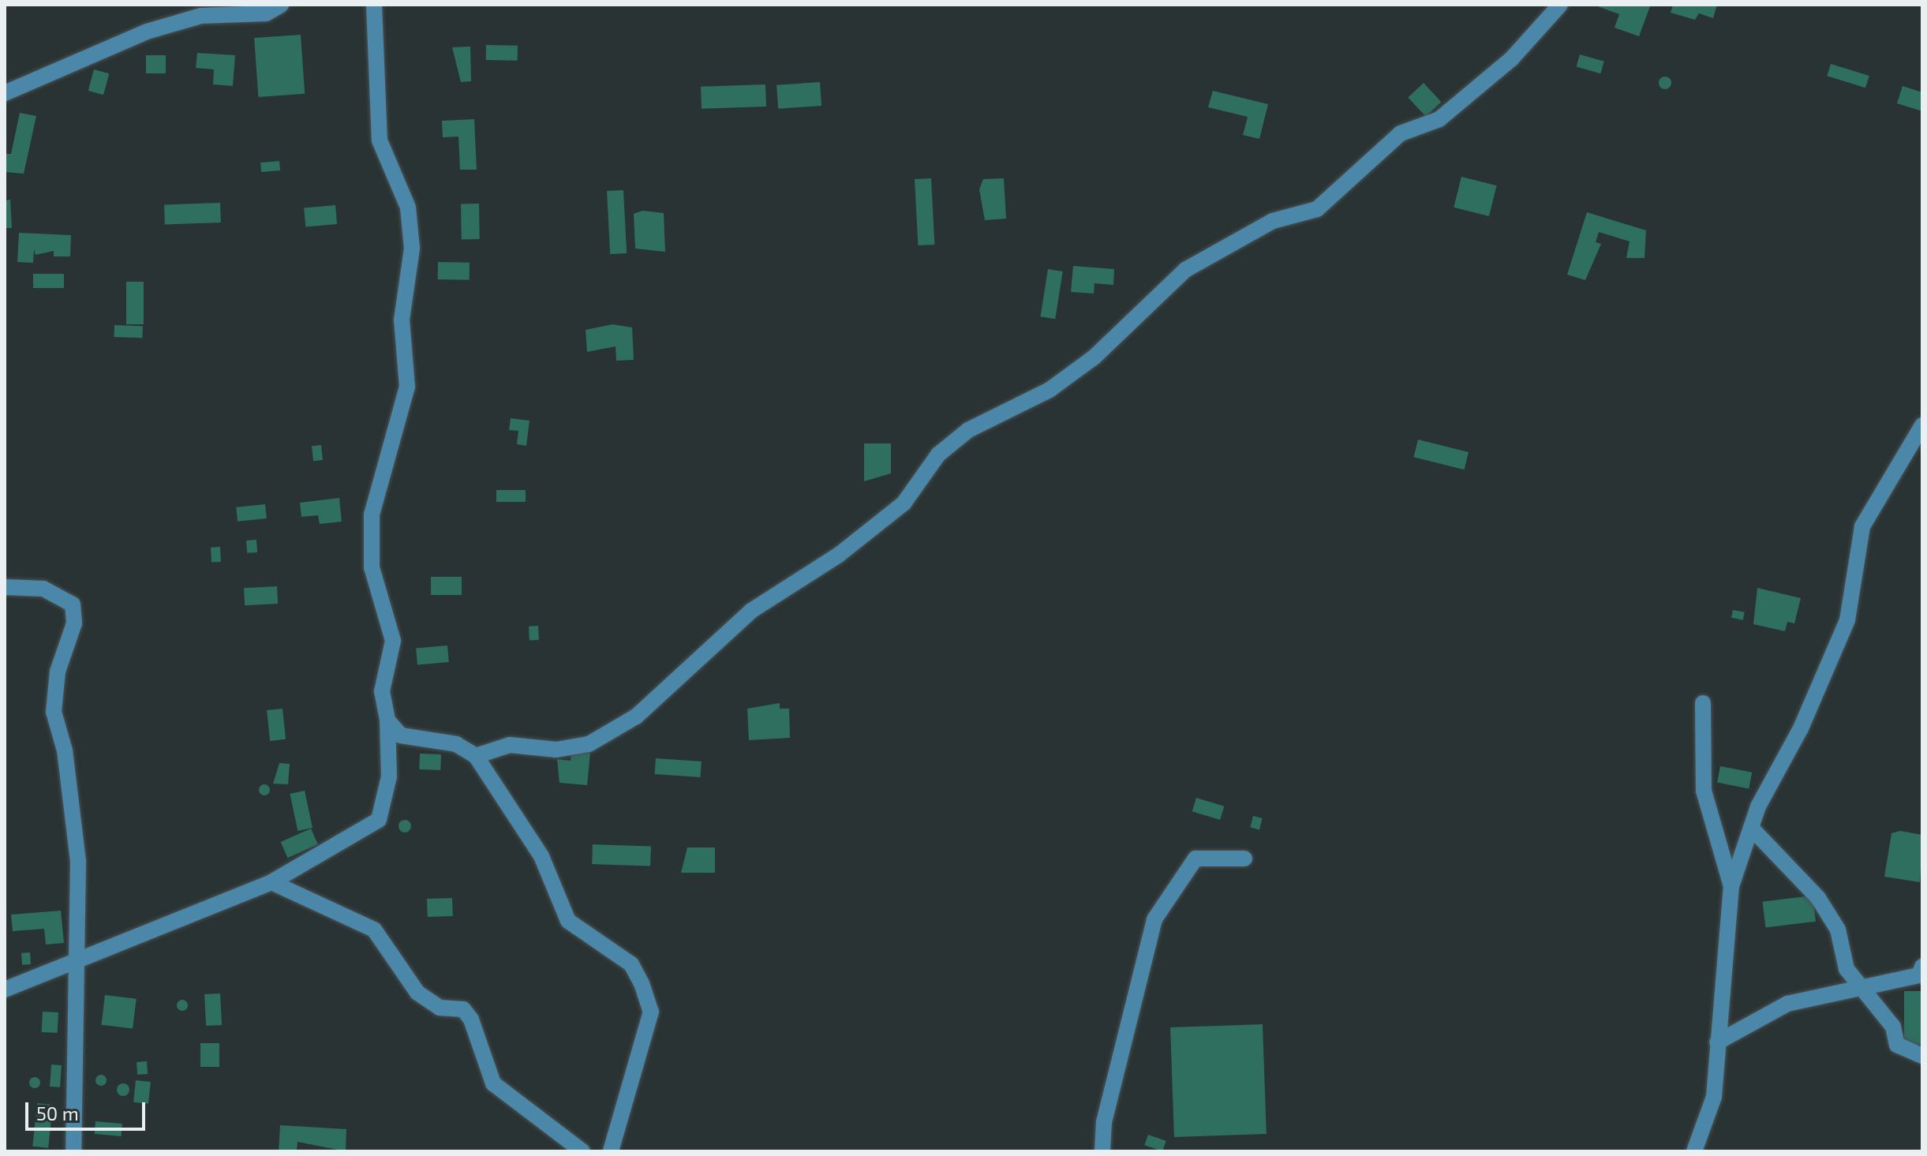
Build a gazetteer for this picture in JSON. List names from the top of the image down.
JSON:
{
  "scale_bar": "50 m"
}
